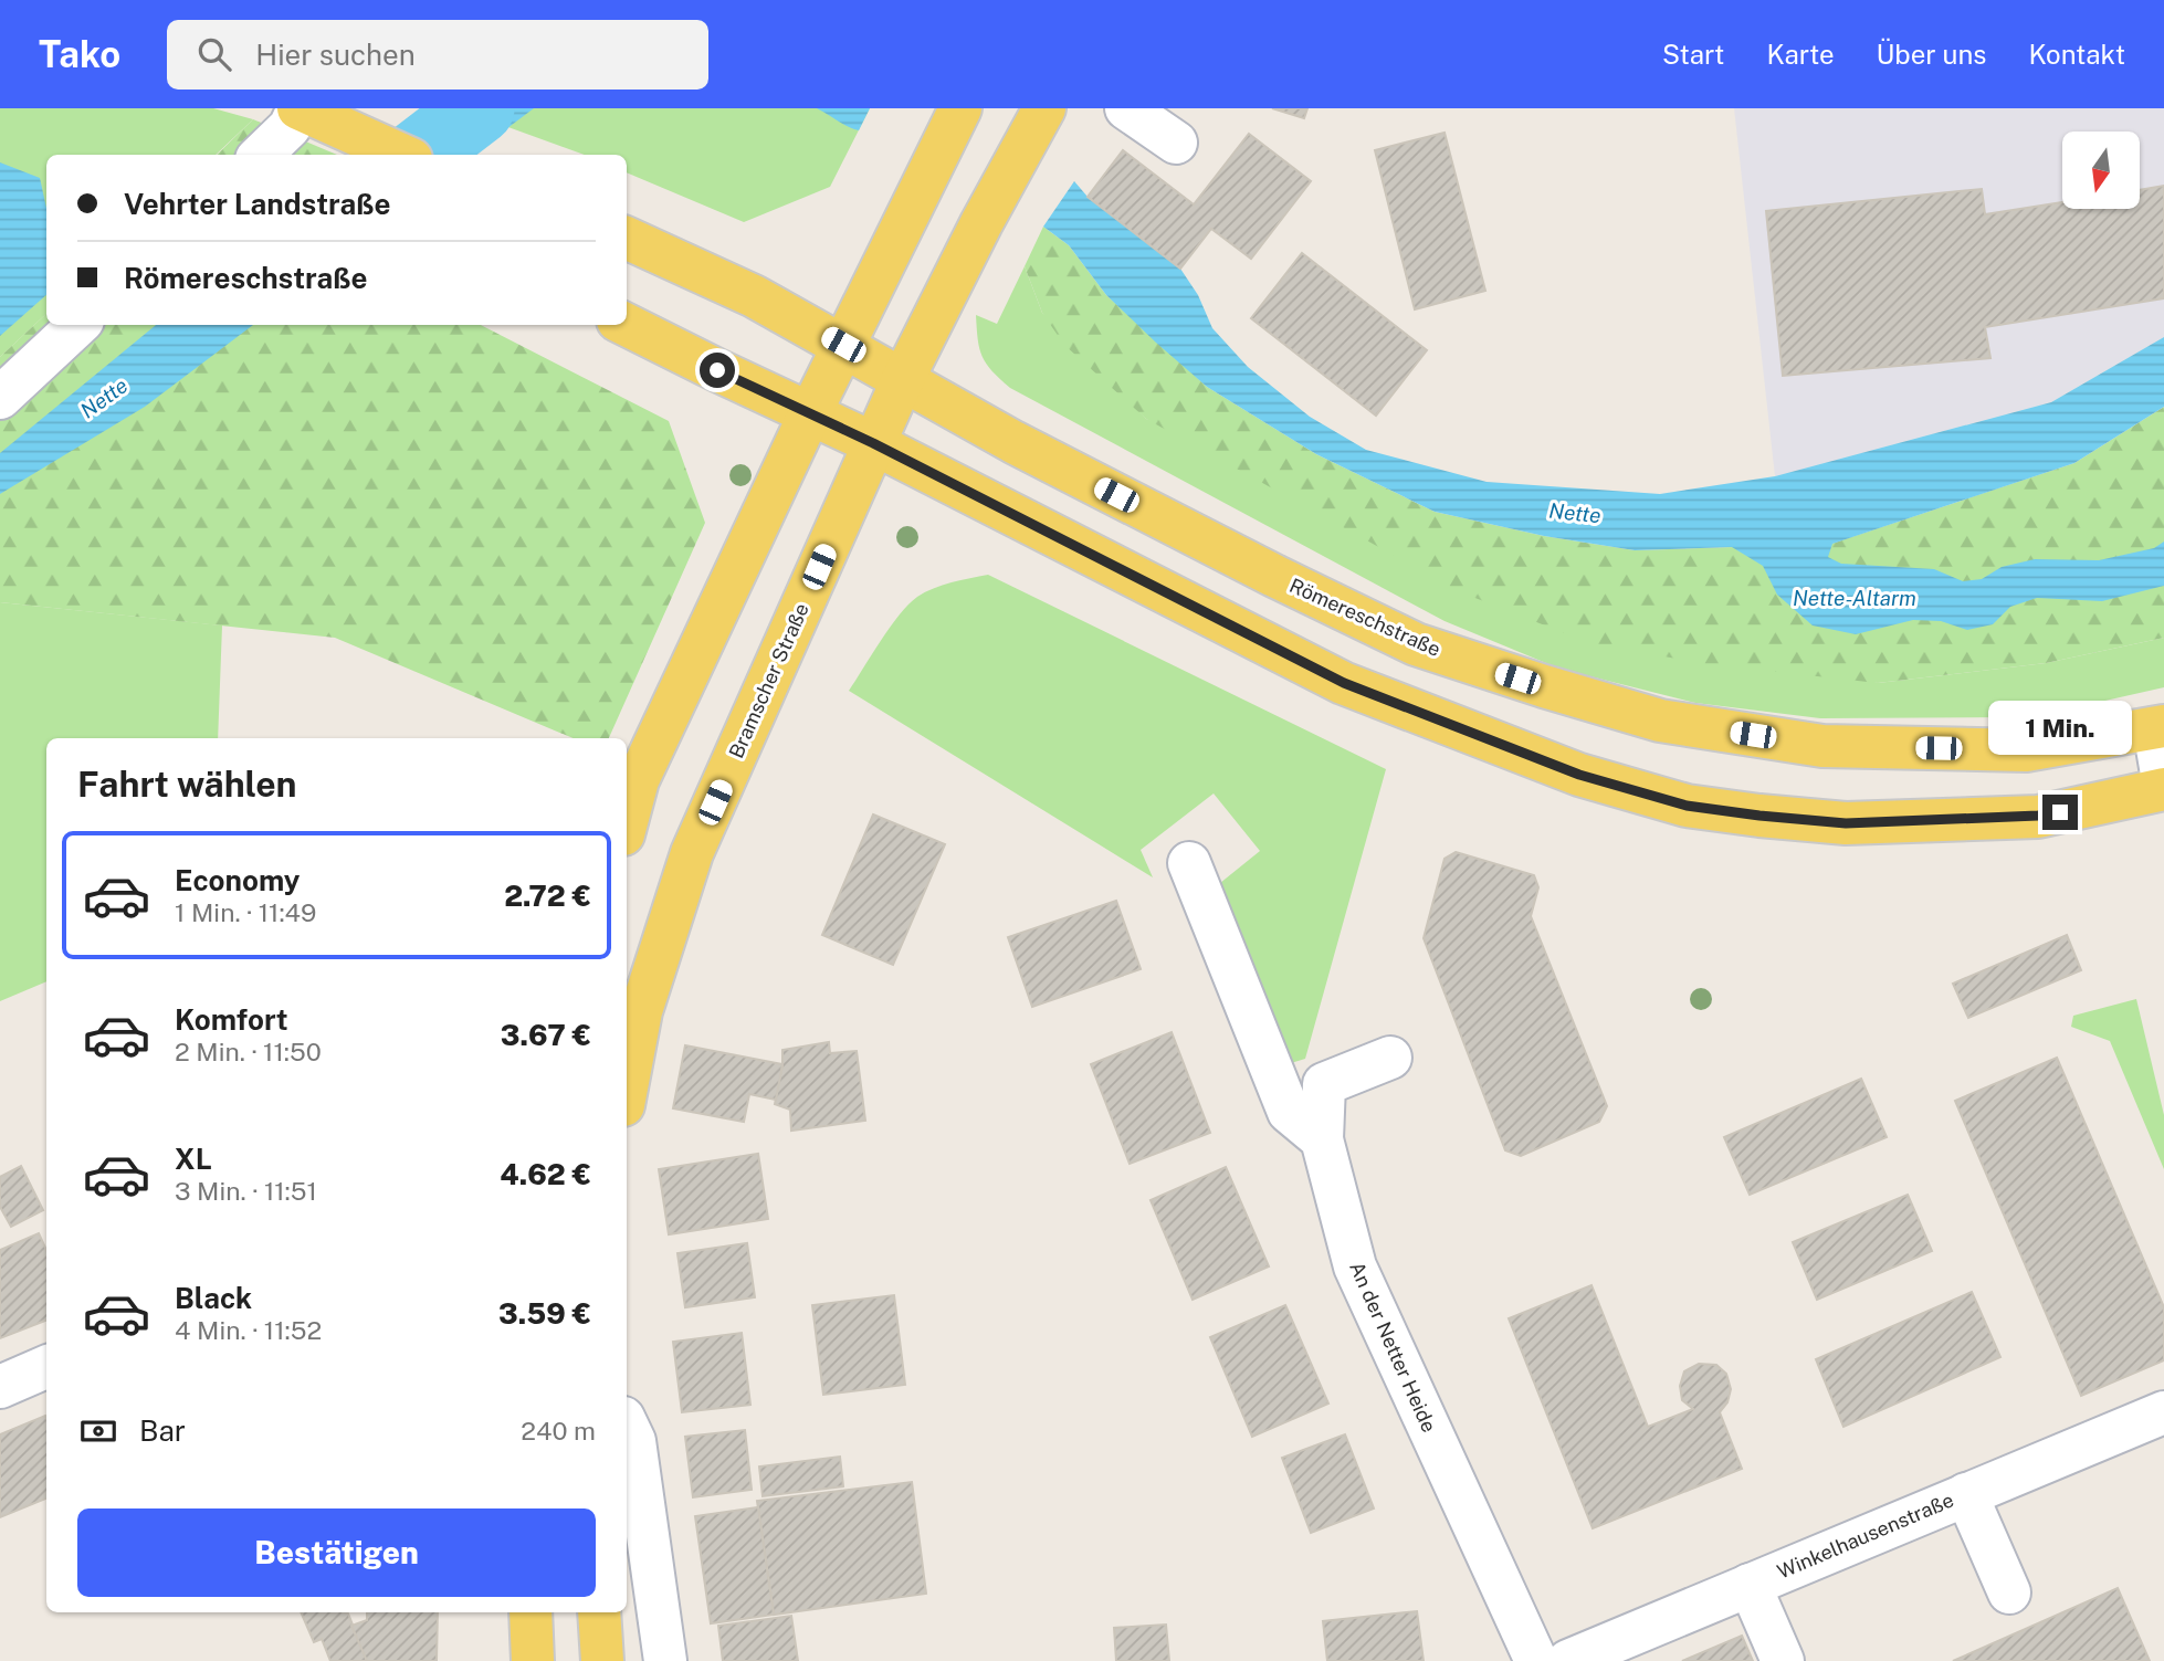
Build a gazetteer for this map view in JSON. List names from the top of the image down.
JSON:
{
  "streets": {
    "main road": ["Römereschstraße", "Bramscher Straße"],
    "street": ["An der Netter Heide", "Winkelhausenstraße"]
  },
  "crossings": [
    ["Römereschstraße", "Bramscher Straße"]
  ],
  "water": ["Nette", "Nette-Altarm"],
  "north": "bottom",
  "page": {
    "header": "Tako",
    "search": "Hier suchen",
    "nav": [
      "Start",
      "Karte",
      "Über uns",
      "Kontakt"
    ],
    "banner": ["Vehrter Landstraße", "Römereschstraße"],
    "bubble": "1 Min.",
    "heading": "Fahrt wählen",
    "list": [
      {
        "name": "Economy",
        "note": "1 Min. · 11:49",
        "value": "2.72 €"
      },
      {
        "name": "Komfort",
        "note": "2 Min. · 11:50",
        "value": "3.67 €"
      },
      {
        "name": "XL",
        "note": "3 Min. · 11:51",
        "value": "4.62 €"
      },
      {
        "name": "Black",
        "note": "4 Min. · 11:52",
        "value": "3.59 €"
      }
    ],
    "pay": ["Bar", "240 m"],
    "buttons": "Bestätigen"
  }
}
